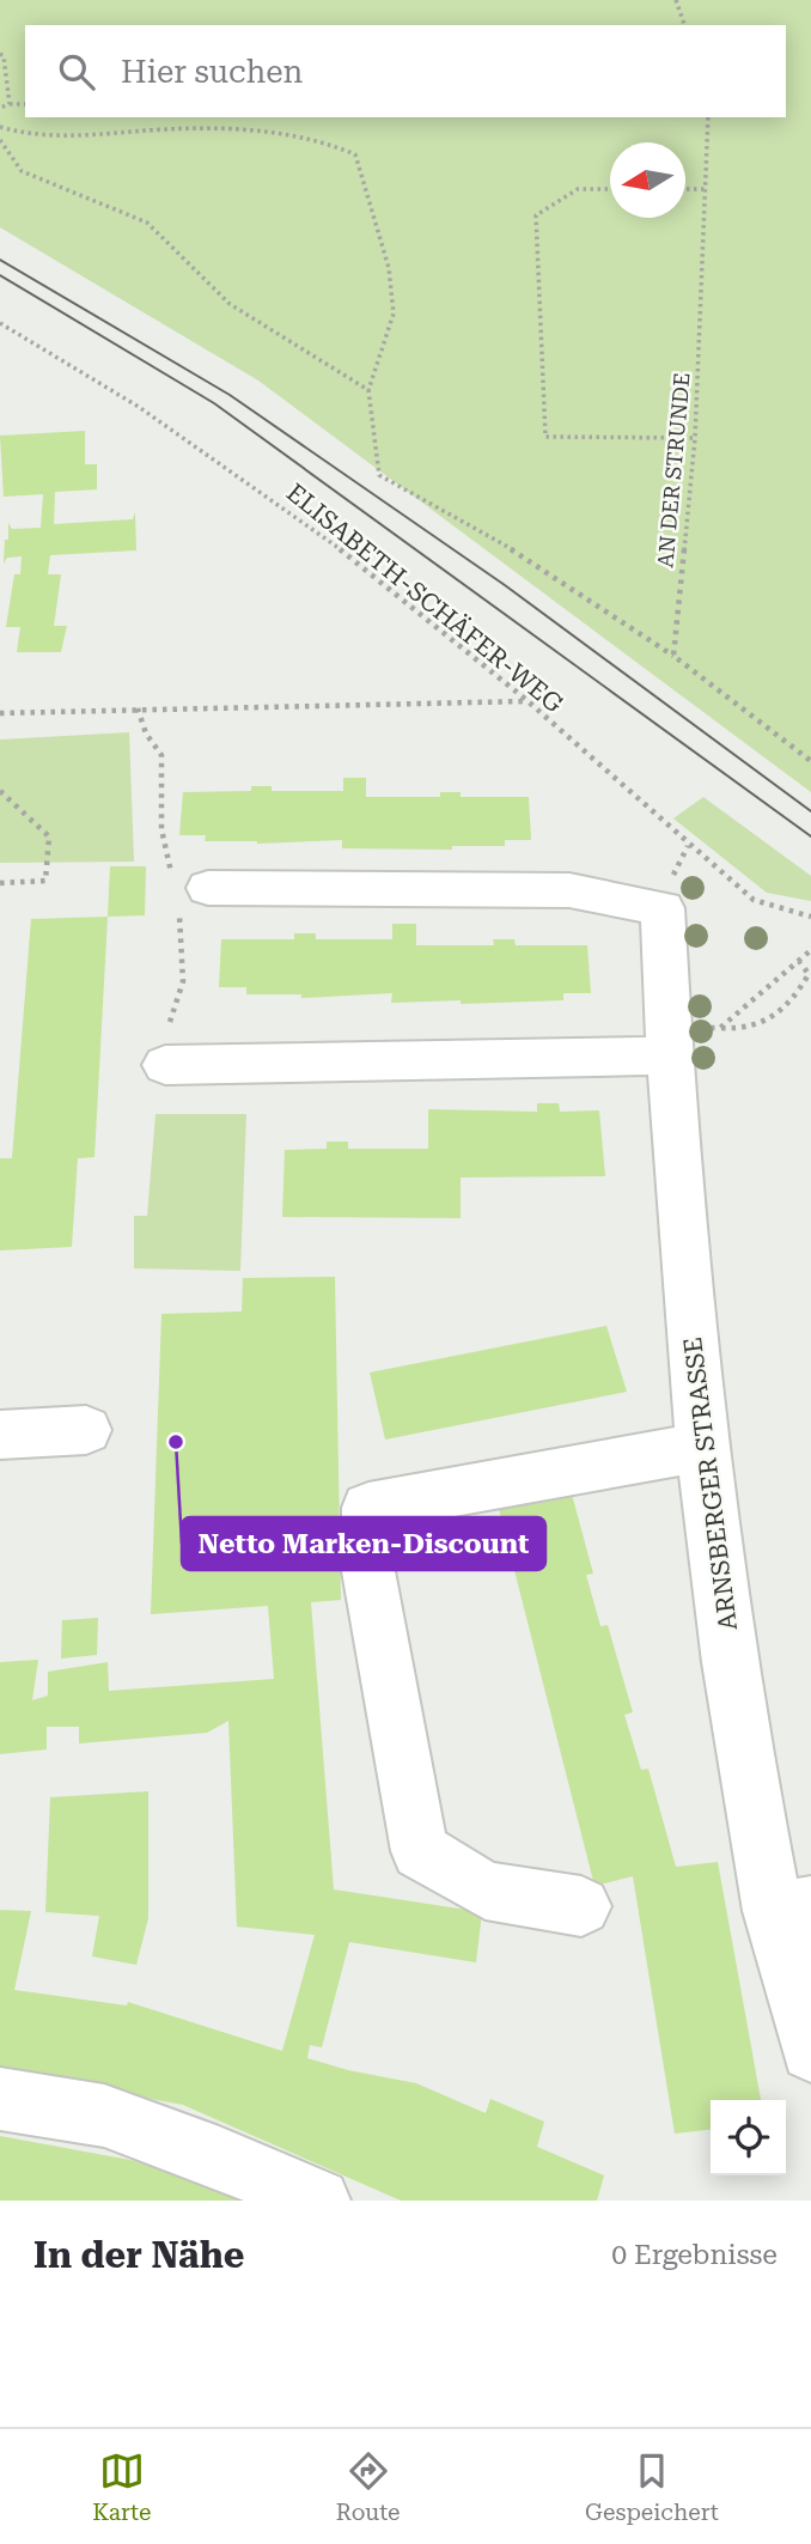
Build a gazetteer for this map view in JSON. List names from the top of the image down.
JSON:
{
  "streets": {
    "street": ["ARNSBERGER STRASSE"],
    "path": ["AN DER STRUNDE", "ELISABETH-SCHÄFER-WEG"]
  },
  "places": ["Netto Marken-Discount"],
  "north": "left",
  "page": {
    "search": "Hier suchen",
    "heading": ["In der Nähe", "0 Ergebnisse"],
    "nav": ["Karte", "Route", "Gespeichert"]
  }
}
